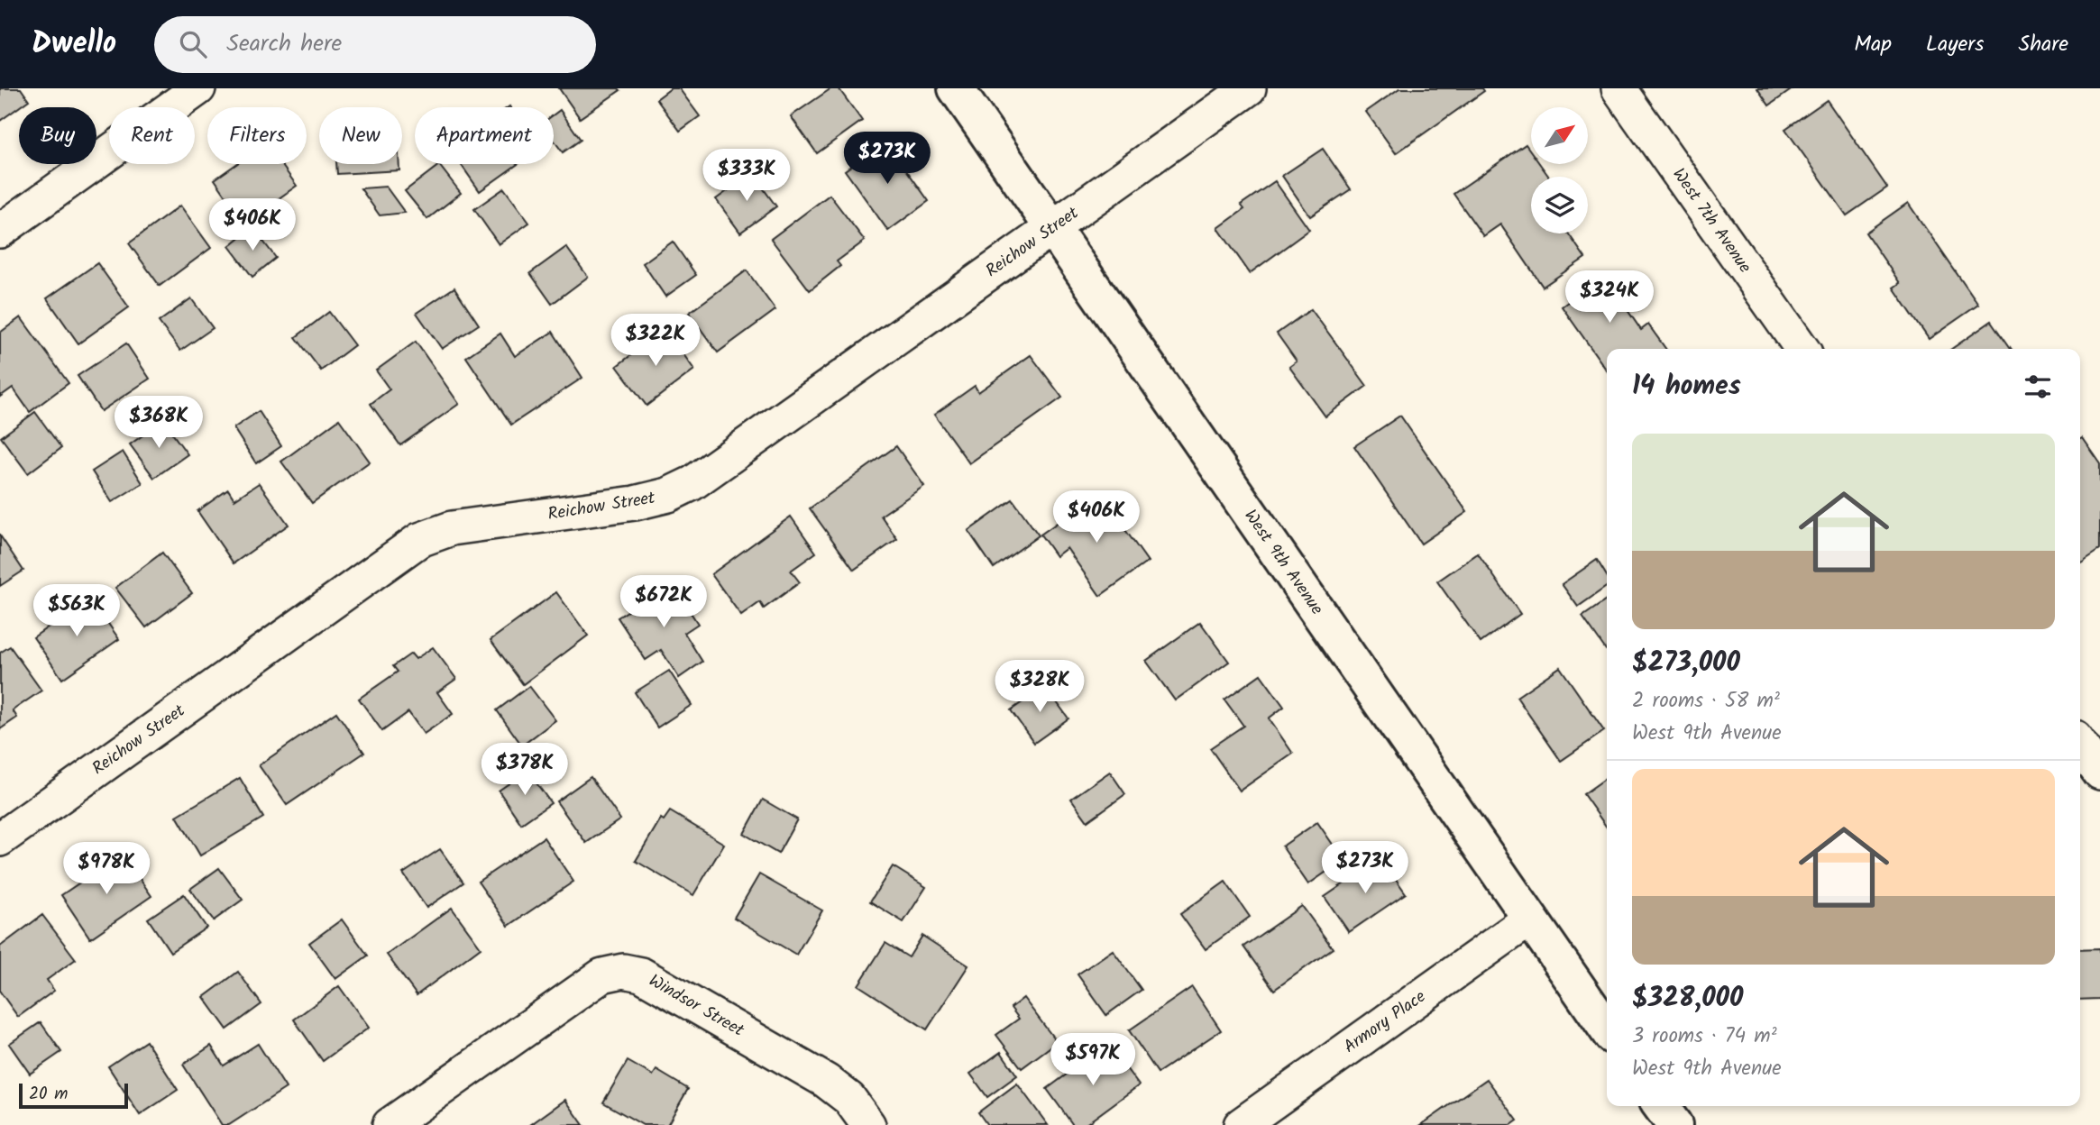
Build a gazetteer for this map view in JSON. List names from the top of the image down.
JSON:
{
  "streets": {
    "main road": ["West 9th Avenue"],
    "street": [
      "West 7th Avenue",
      "Reichow Street",
      "Windsor Street",
      "Armory Place"
    ]
  },
  "crossings": [
    ["Reichow Street", "West 9th Avenue"],
    ["West 9th Avenue", "Armory Place"]
  ],
  "scale_bar": "20 m",
  "north": "top right",
  "page": {
    "header": "Dwello",
    "search": "Search here",
    "nav": ["Map", "Layers", "Share"],
    "chip": [
      "Buy",
      "Rent",
      "Filters",
      "New",
      "Apartment"
    ],
    "price": [
      "$273K",
      "$333K",
      "$406K",
      "$324K",
      "$322K",
      "$368K",
      "$406K",
      "$672K",
      "$563K",
      "$328K",
      "$378K",
      "$273K",
      "$978K",
      "$597K"
    ],
    "heading": "14 homes",
    "list": [
      {
        "name": "$273,000",
        "note": "2 rooms · 58 m² · West 9th Avenue"
      },
      {
        "name": "$328,000",
        "note": "3 rooms · 74 m² · West 9th Avenue"
      }
    ],
    "scale": "20 m"
  }
}
